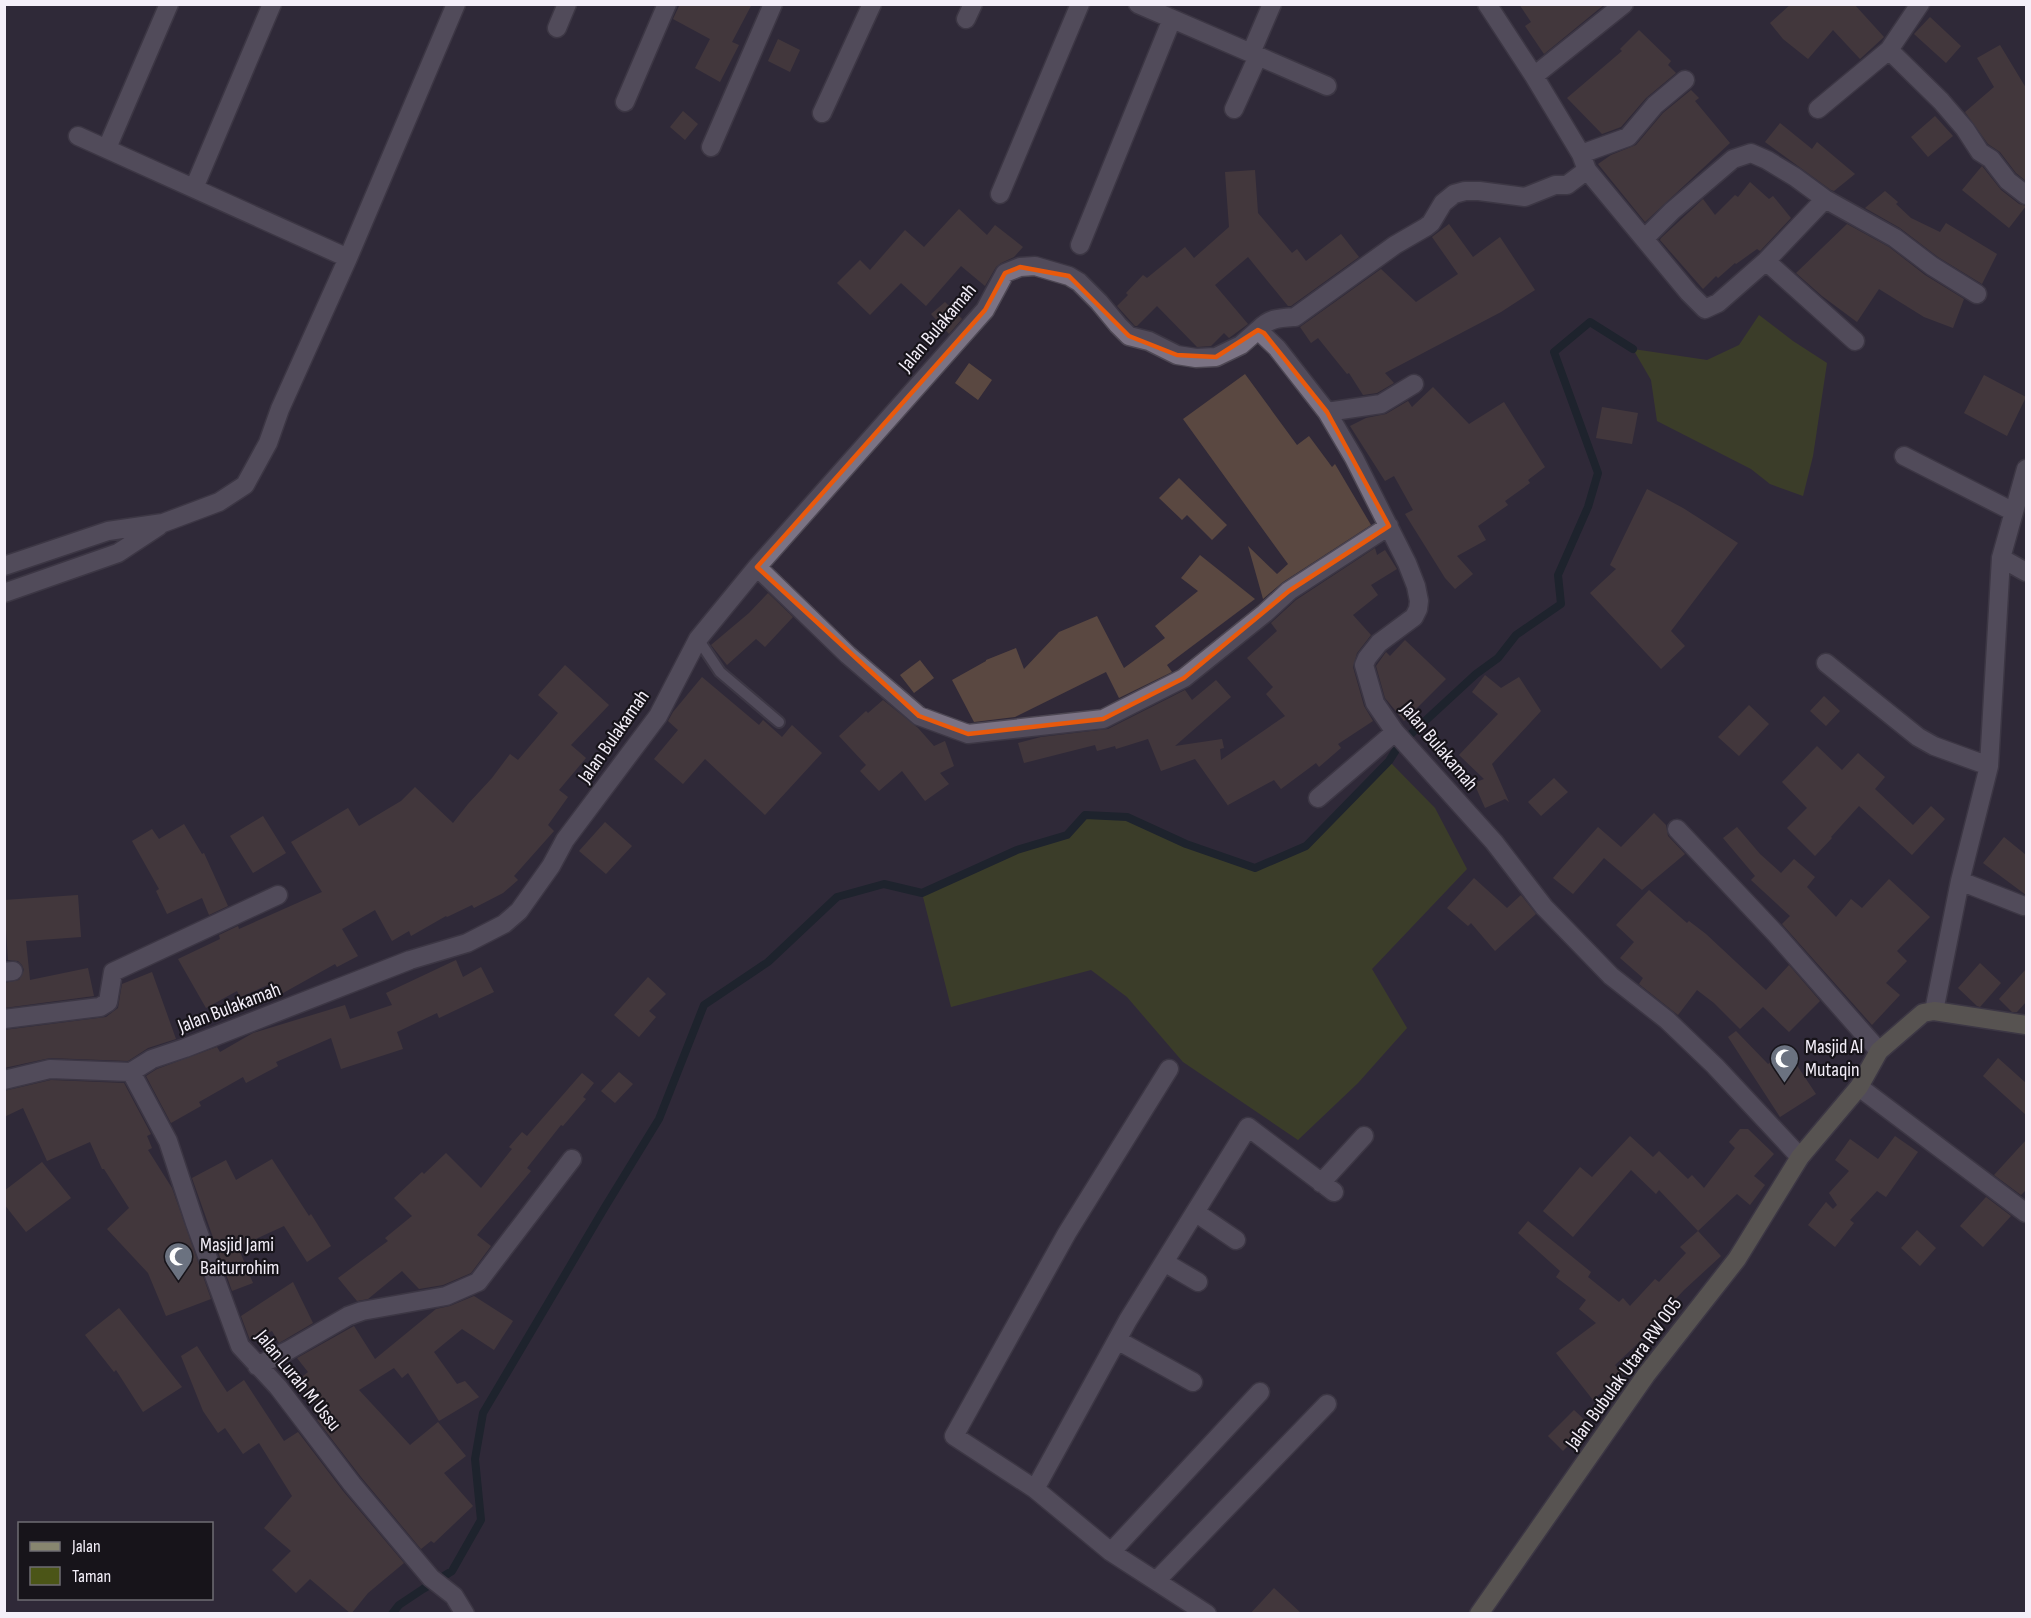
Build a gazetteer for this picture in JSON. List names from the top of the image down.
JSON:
{
  "streets": {
    "street": ["Jalan Bulakamah", "Jalan Bubulak Utara RW 005", "Jalan Lurah M Ussu"]
  },
  "crossings": [
    ["Jalan Bulakamah", "Jalan Bubulak Utara RW 005"],
    ["Jalan Bulakamah", "Jalan Lurah M Ussu"]
  ],
  "places": {
    "mosque": ["Masjid Al Mutaqin", "Masjid Jami Baiturrohim"]
  },
  "legend": ["Jalan", "Taman"]
}
